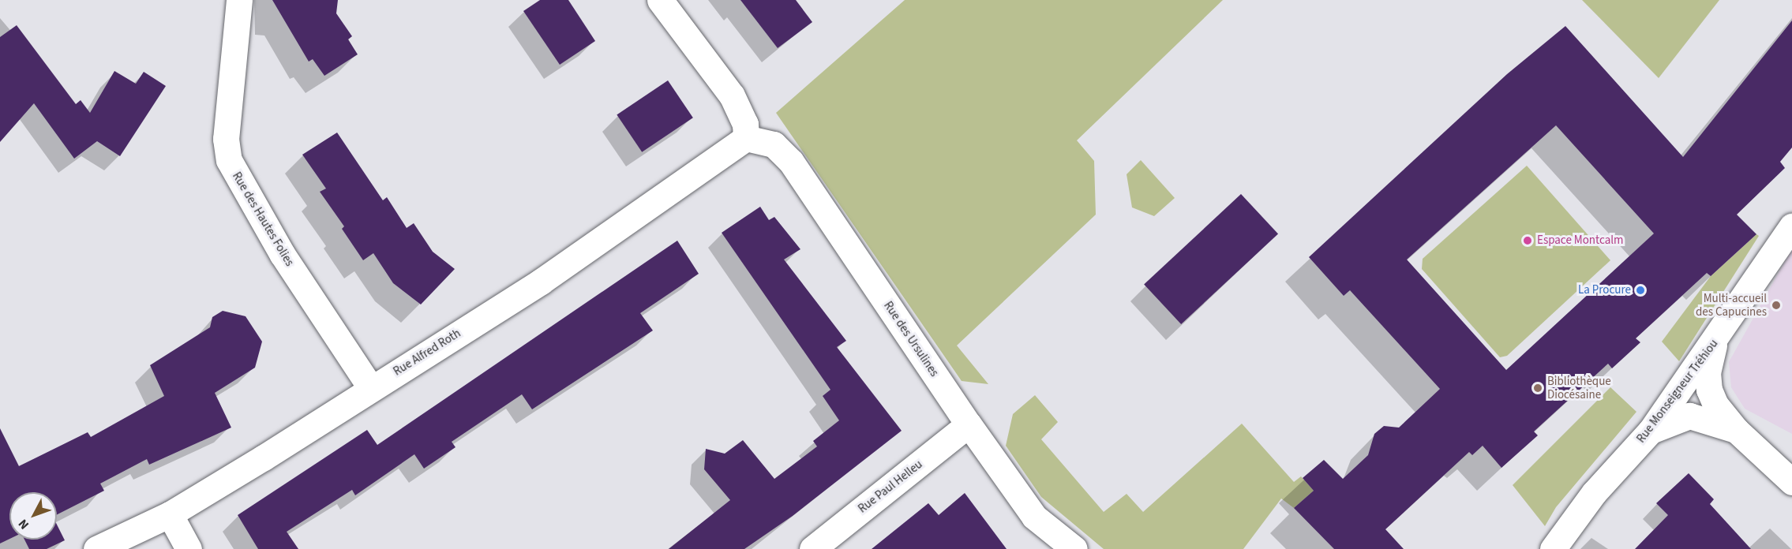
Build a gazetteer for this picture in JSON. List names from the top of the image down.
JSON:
{
  "streets": {
    "street": [
      "Rue des Hautes Folies",
      "Rue des Ursulines",
      "Rue Alfred Roth",
      "Rue Monseigneur Tréhiou",
      "Rue Paul Helleu"
    ]
  },
  "crossings": [
    ["Rue des Hautes Folies", "Rue Alfred Roth"],
    ["Rue des Ursulines", "Rue Alfred Roth"],
    ["Rue des Ursulines", "Rue Paul Helleu"]
  ],
  "places": [
    "Espace Montcalm",
    "La Procure",
    "Multi-accueil des Capucines",
    "Bibliothèque Diocésaine"
  ],
  "north": "bottom left"
}
